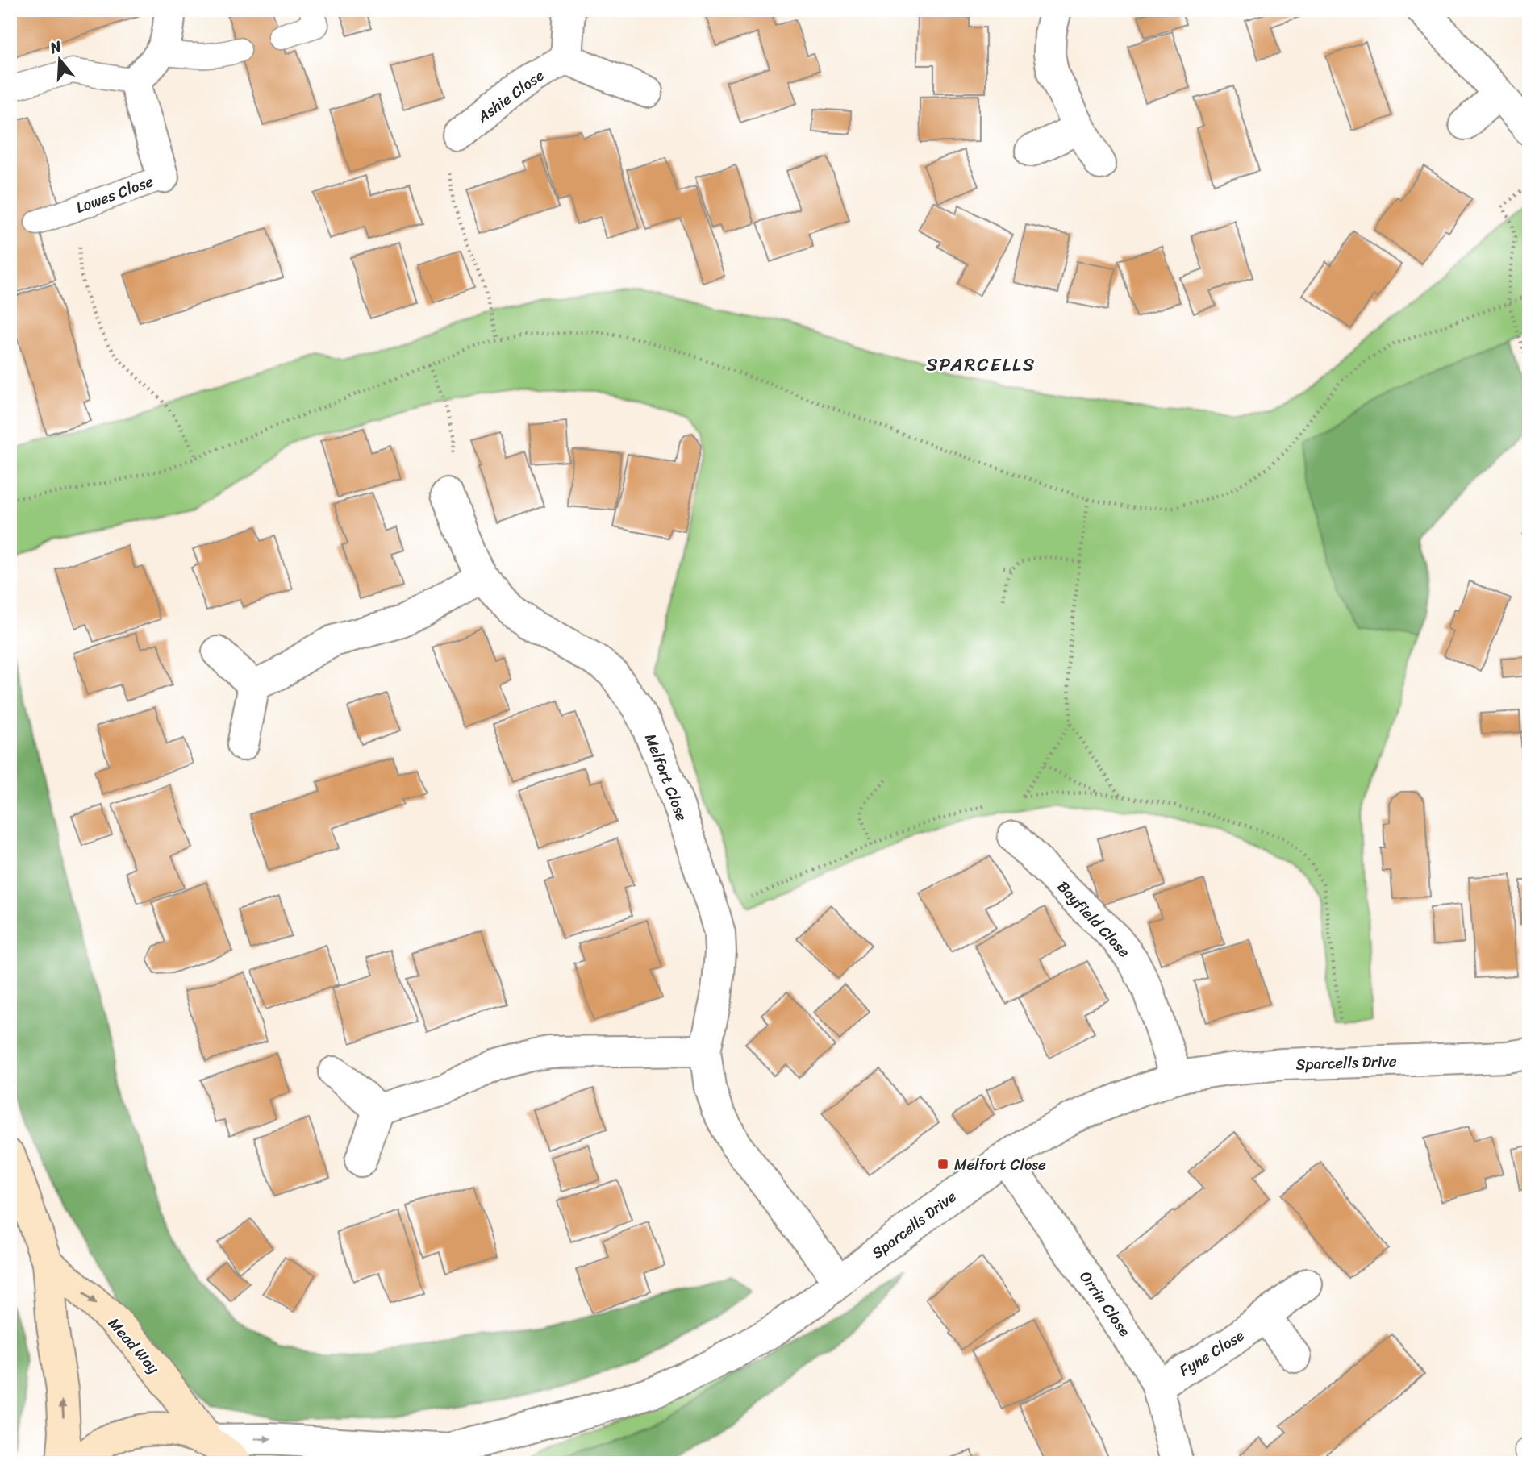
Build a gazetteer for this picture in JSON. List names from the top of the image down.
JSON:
{
  "streets": {
    "main road": ["Mead Way"],
    "street": [
      "Ashie Close",
      "Lowes Close",
      "Melfort Close",
      "Bayfield Close",
      "Sparcells Drive",
      "Orrin Close",
      "Fyne Close"
    ]
  },
  "crossings": [
    ["Melfort Close", "Sparcells Drive"],
    ["Bayfield Close", "Sparcells Drive"],
    ["Sparcells Drive", "Orrin Close"],
    ["Sparcells Drive", "Mead Way"],
    ["Orrin Close", "Fyne Close"]
  ],
  "districts": ["SPARCELLS"],
  "places": {
    "transit": ["Melfort Close"]
  },
  "north": "top"
}
